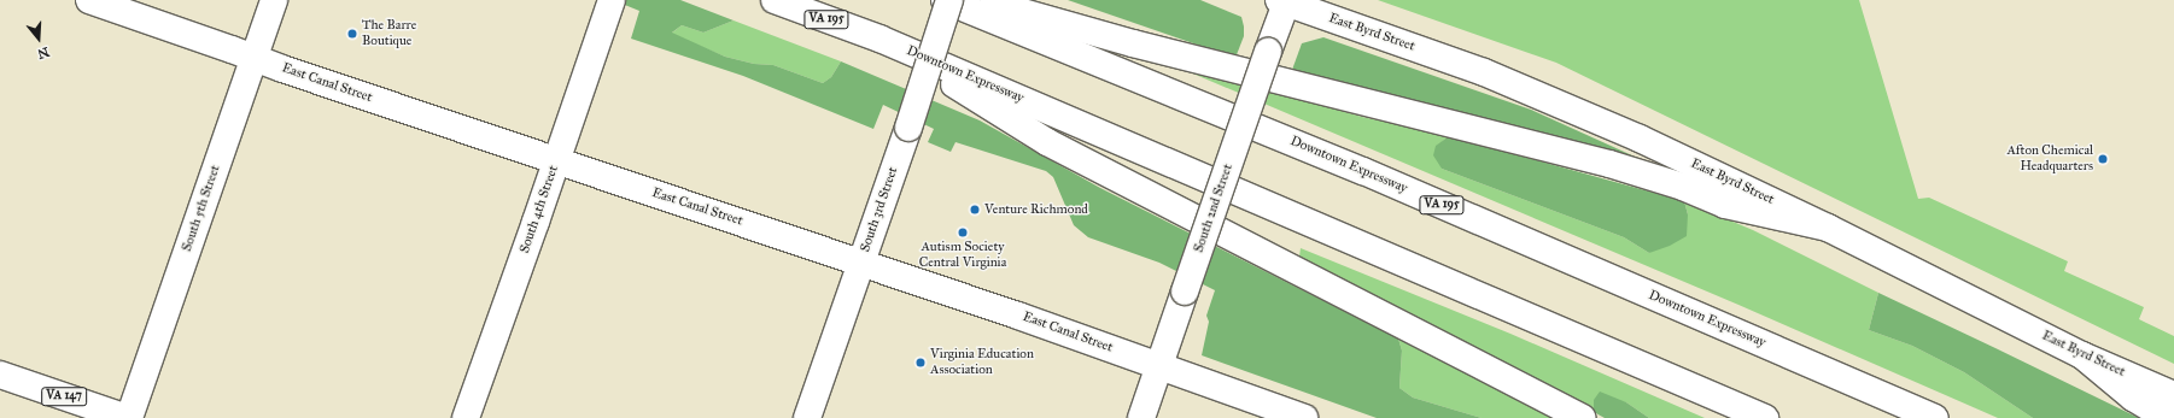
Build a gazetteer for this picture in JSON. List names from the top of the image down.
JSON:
{
  "streets": {
    "main road": [
      "VA 195",
      "East Byrd Street",
      "Downtown Expressway",
      "East Canal Street",
      "South 5th Street",
      "South 2nd Street",
      "South 4th Street",
      "South 3rd Street",
      "VA 147"
    ]
  },
  "crossings": [
    ["East Byrd Street", "South 2nd Street"],
    ["East Canal Street", "South 5th Street"],
    ["East Canal Street", "South 2nd Street"],
    ["East Canal Street", "South 4th Street"],
    ["East Canal Street", "South 3rd Street"],
    ["South 5th Street", "VA 147"]
  ],
  "places": [
    "The Barre Boutique",
    "Afton Chemical Headquarters",
    "Venture Richmond",
    "Autism Society Central Virginia",
    "Virginia Education Association"
  ],
  "north": "bottom"
}
